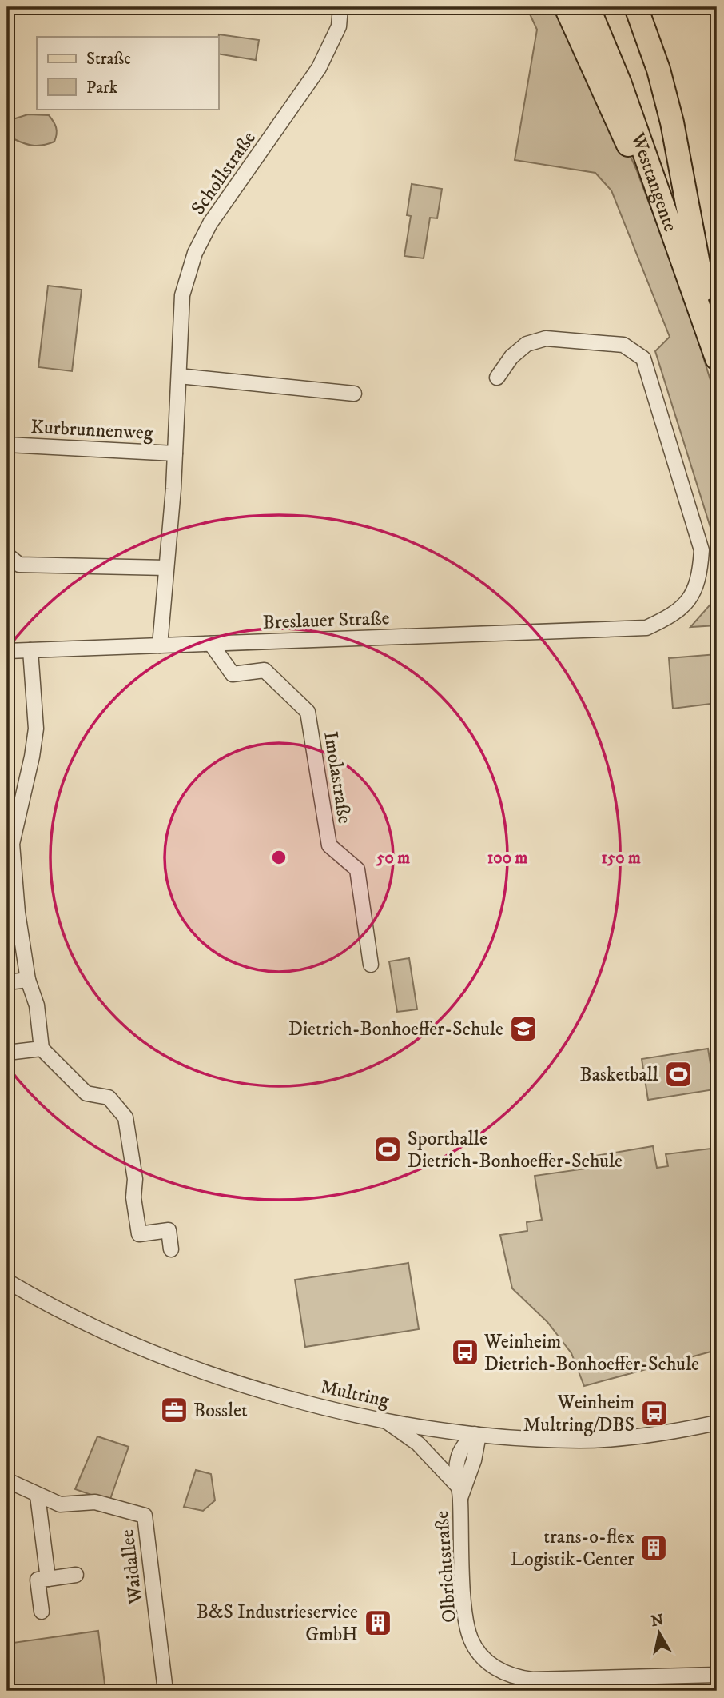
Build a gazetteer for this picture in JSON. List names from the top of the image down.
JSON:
{
  "streets": {
    "main road": ["Westtangente"],
    "street": [
      "Schollstraße",
      "Kurbrunnenweg",
      "Breslauer Straße",
      "Imolastraße",
      "Multring",
      "Waidallee",
      "Olbrichtstraße"
    ]
  },
  "crossings": [
    ["Schollstraße", "Kurbrunnenweg"],
    ["Schollstraße", "Breslauer Straße"],
    ["Breslauer Straße", "Imolastraße"],
    ["Multring", "Olbrichtstraße"]
  ],
  "places": {
    "school or university": ["Dietrich-Bonhoeffer-Schule"],
    "sports": ["Basketball", "Sporthalle Dietrich-Bonhoeffer-Schule"],
    "bus stop": ["Weinheim Dietrich-Bonhoeffer-Schule", "Weinheim Multring/DBS"],
    "office": ["Bosslet"],
    "building": ["trans-o-flex Logistik-Center", "B&S Industrieservice GmbH"]
  },
  "legend": ["Straße", "Park"],
  "north": "top",
  "rings": ["50 m", "100 m", "150 m"]
}
